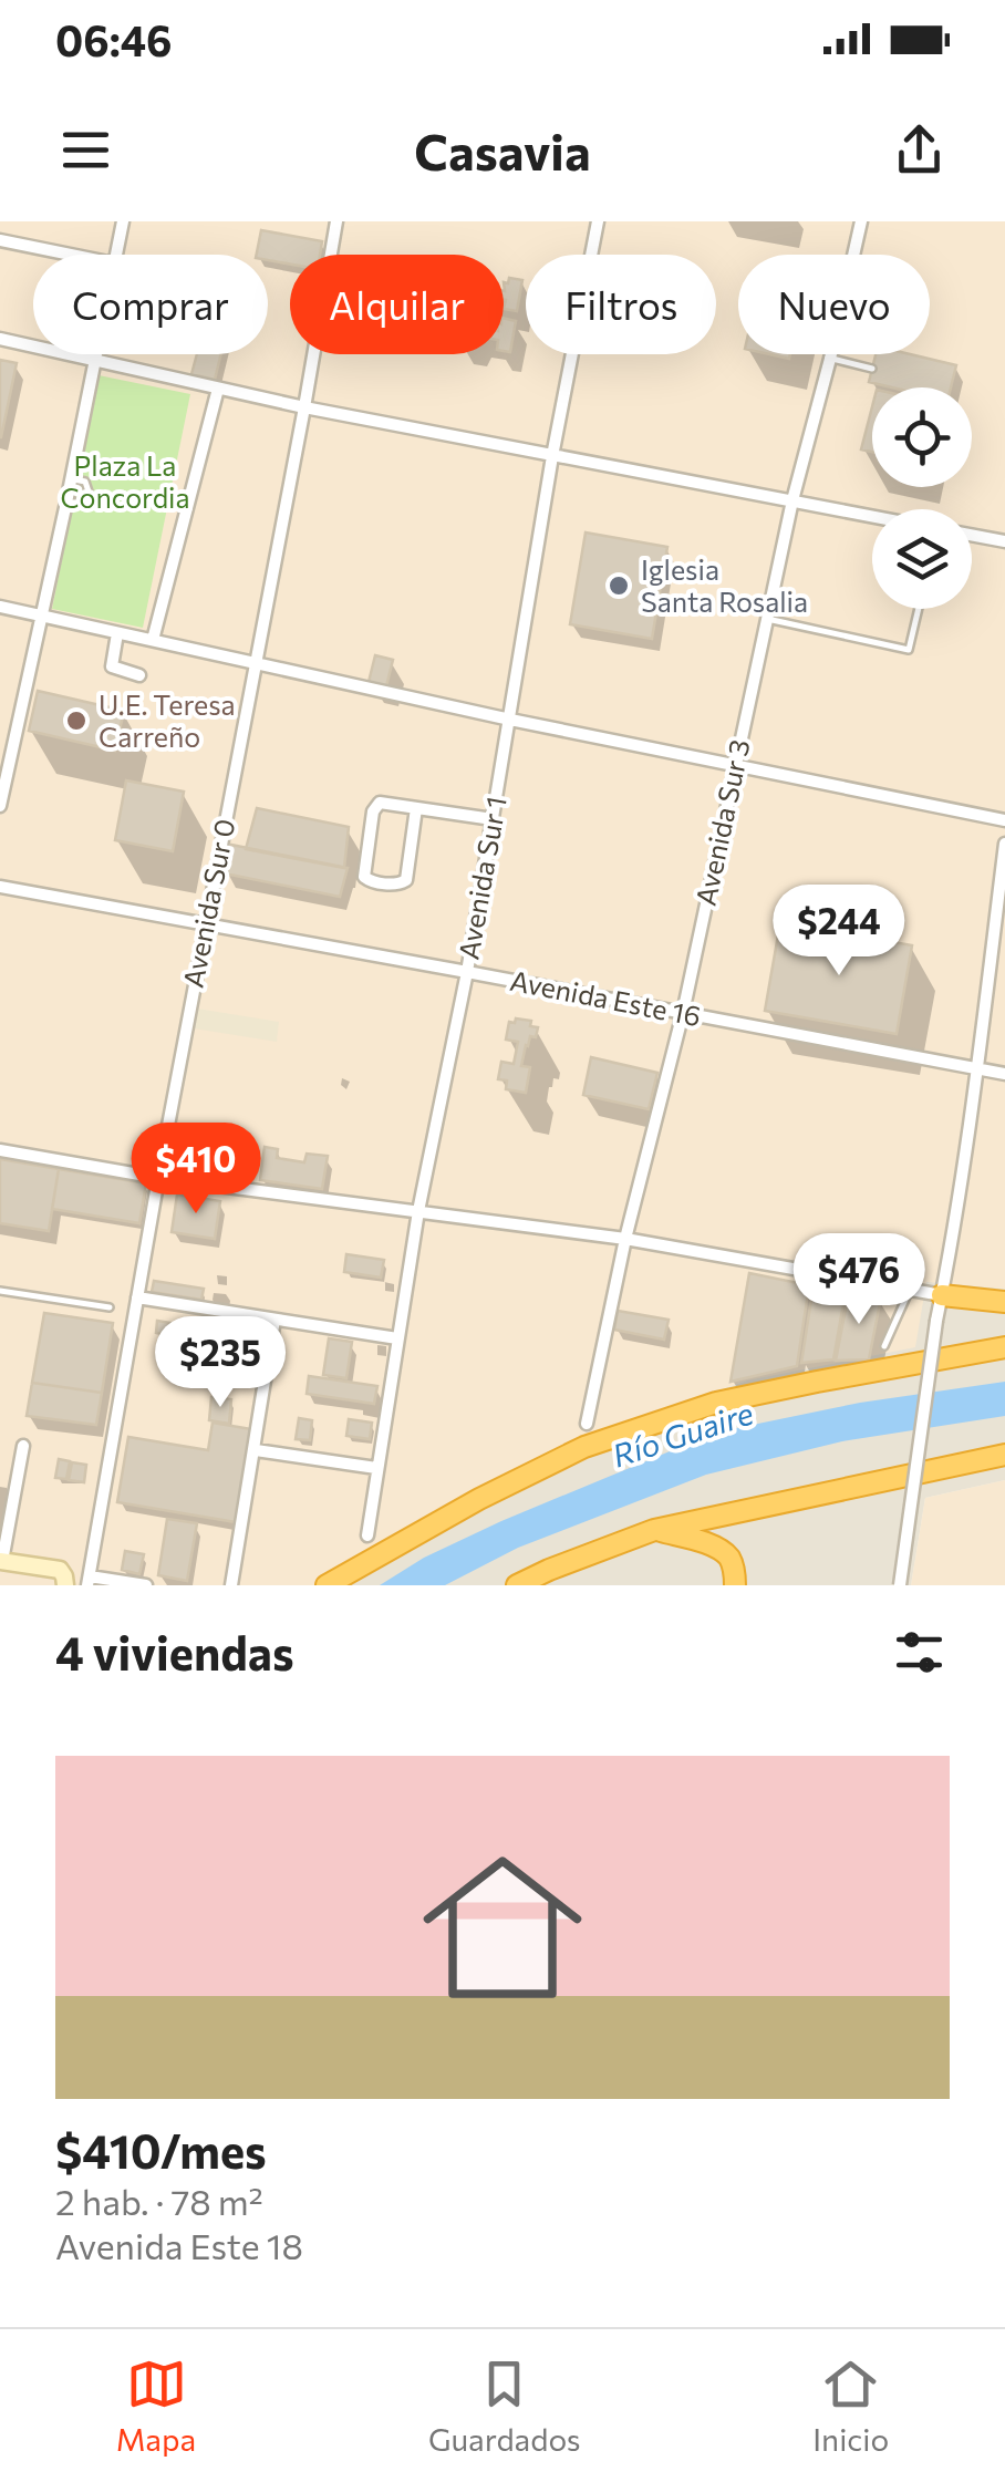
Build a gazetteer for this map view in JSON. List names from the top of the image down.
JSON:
{
  "streets": {
    "street": [
      "Avenida Sur 3",
      "Avenida Sur 1",
      "Avenida Sur 0",
      "Avenida Este 16"
    ]
  },
  "crossings": [
    ["Avenida Sur 3", "Avenida Este 16"],
    ["Avenida Sur 1", "Avenida Este 16"],
    ["Avenida Sur 0", "Avenida Este 16"]
  ],
  "water": ["Río Guaire"],
  "parks": ["Plaza La Concordia"],
  "places": ["Iglesia Santa Rosalia", "U.E. Teresa Carreño"],
  "page": {
    "status": "06:46",
    "header": "Casavia",
    "chip": [
      "Comprar",
      "Alquilar",
      "Filtros",
      "Nuevo"
    ],
    "price": [
      "$244",
      "$410",
      "$476",
      "$235"
    ],
    "heading": "4 viviendas",
    "list": [
      {
        "name": "$410/mes",
        "note": "2 hab. · 78 m² · Avenida Este 18"
      }
    ],
    "tabs": ["Mapa", "Guardados", "Inicio"]
  }
}
